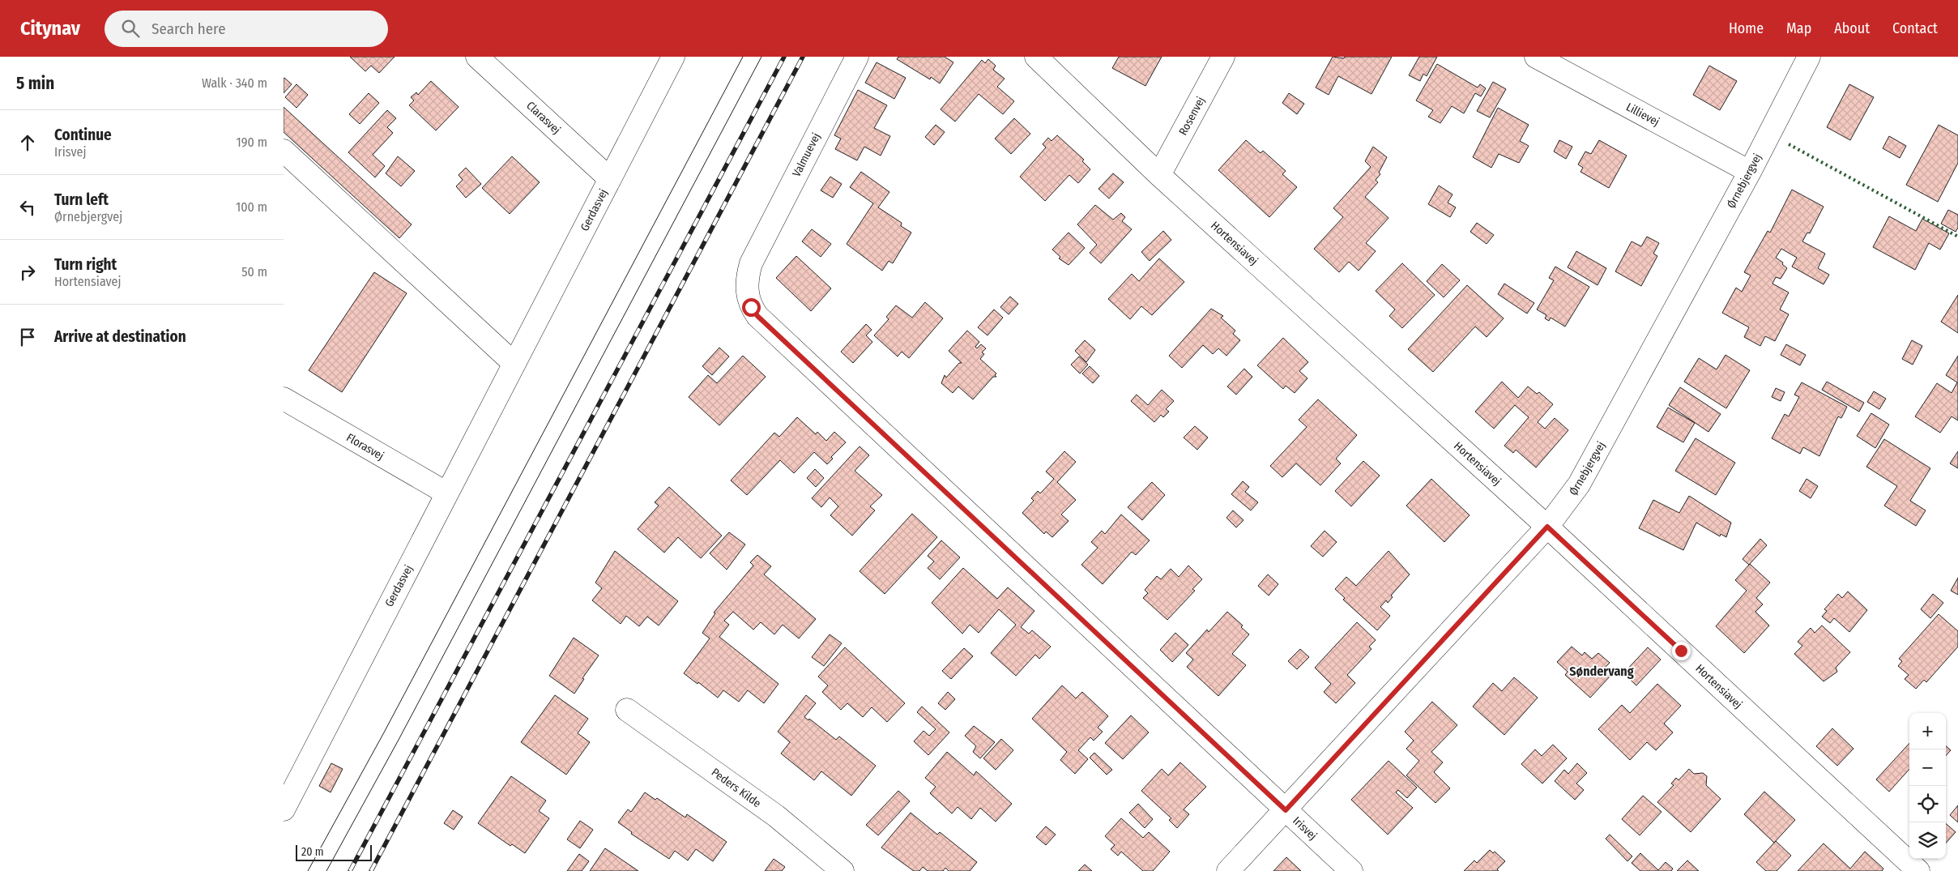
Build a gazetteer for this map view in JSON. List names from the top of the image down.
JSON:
{
  "streets": {
    "street": [
      "Lillievej",
      "Rosenvej",
      "Clarasvej",
      "Valmuevej",
      "Ørnebjergvej",
      "Gerdasvej",
      "Hortensiavej",
      "Florasvej",
      "Peders Kilde",
      "Irisvej"
    ]
  },
  "crossings": [
    ["Lillievej", "Ørnebjergvej"],
    ["Rosenvej", "Hortensiavej"],
    ["Clarasvej", "Gerdasvej"],
    ["Valmuevej", "Irisvej"],
    ["Ørnebjergvej", "Hortensiavej"],
    ["Ørnebjergvej", "Irisvej"],
    ["Gerdasvej", "Florasvej"]
  ],
  "districts": ["Søndervang"],
  "scale_bar": "20 m",
  "page": {
    "header": "Citynav",
    "search": "Search here",
    "nav": [
      "Home",
      "Map",
      "About",
      "Contact"
    ],
    "heading": ["5 min", "Walk · 340 m"],
    "list": [
      ["Continue", "Irisvej", "190 m"],
      ["Turn left", "Ørnebjergvej", "100 m"],
      ["Turn right", "Hortensiavej", "50 m"],
      "Arrive at destination"
    ],
    "map_buttons": ["+", "−"],
    "scale": "20 m"
  }
}
